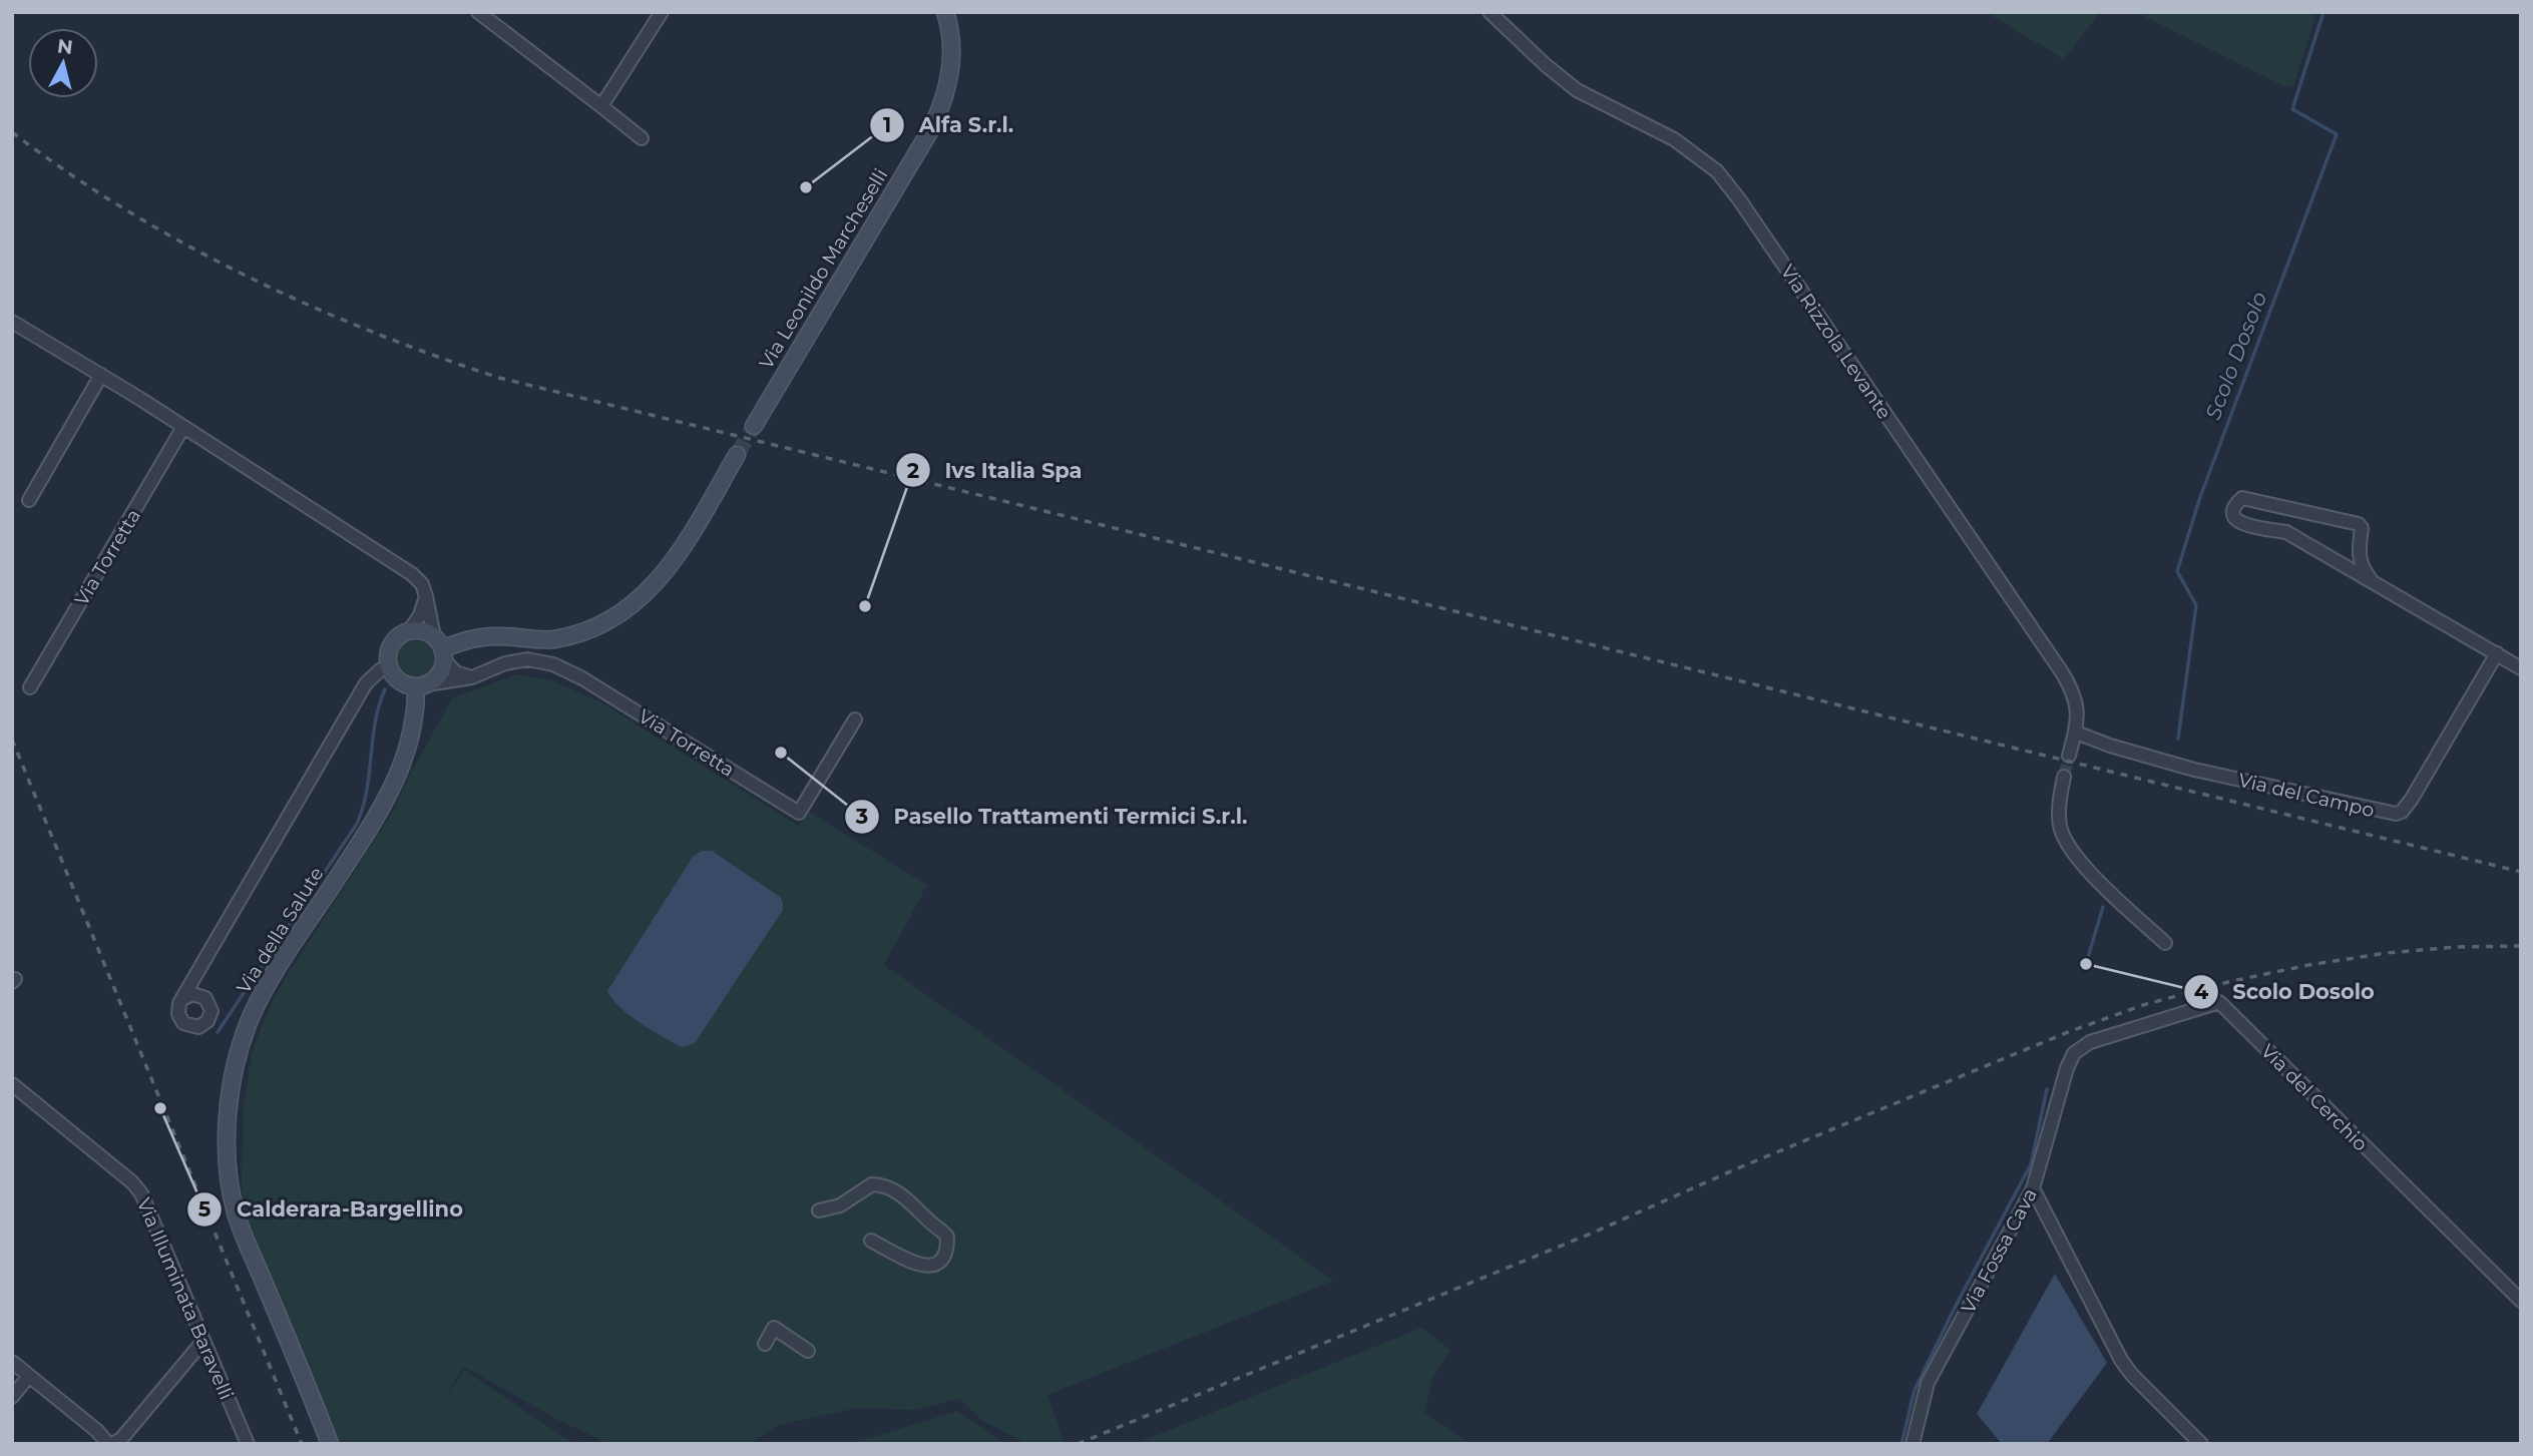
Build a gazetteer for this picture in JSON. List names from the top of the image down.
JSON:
{
  "streets": {
    "street": [
      "Via Leonildo Marcheselli",
      "Via Rizzola Levante",
      "Via Torretta",
      "Via del Campo",
      "Via della Salute",
      "Via del Cerchio",
      "Via Fossa Cava",
      "Via Illuminata Baravelli"
    ]
  },
  "crossings": [
    ["Via Rizzola Levante", "Via del Campo"],
    ["Via Torretta", "Via della Salute"],
    ["Via del Cerchio", "Via Fossa Cava"]
  ],
  "water": ["Scolo Dosolo"],
  "places": [
    "Alfa S.r.l.",
    "Ivs Italia Spa",
    "Pasello Trattamenti Termici S.r.l.",
    "Scolo Dosolo",
    "Calderara-Bargellino"
  ],
  "north": "top"
}
